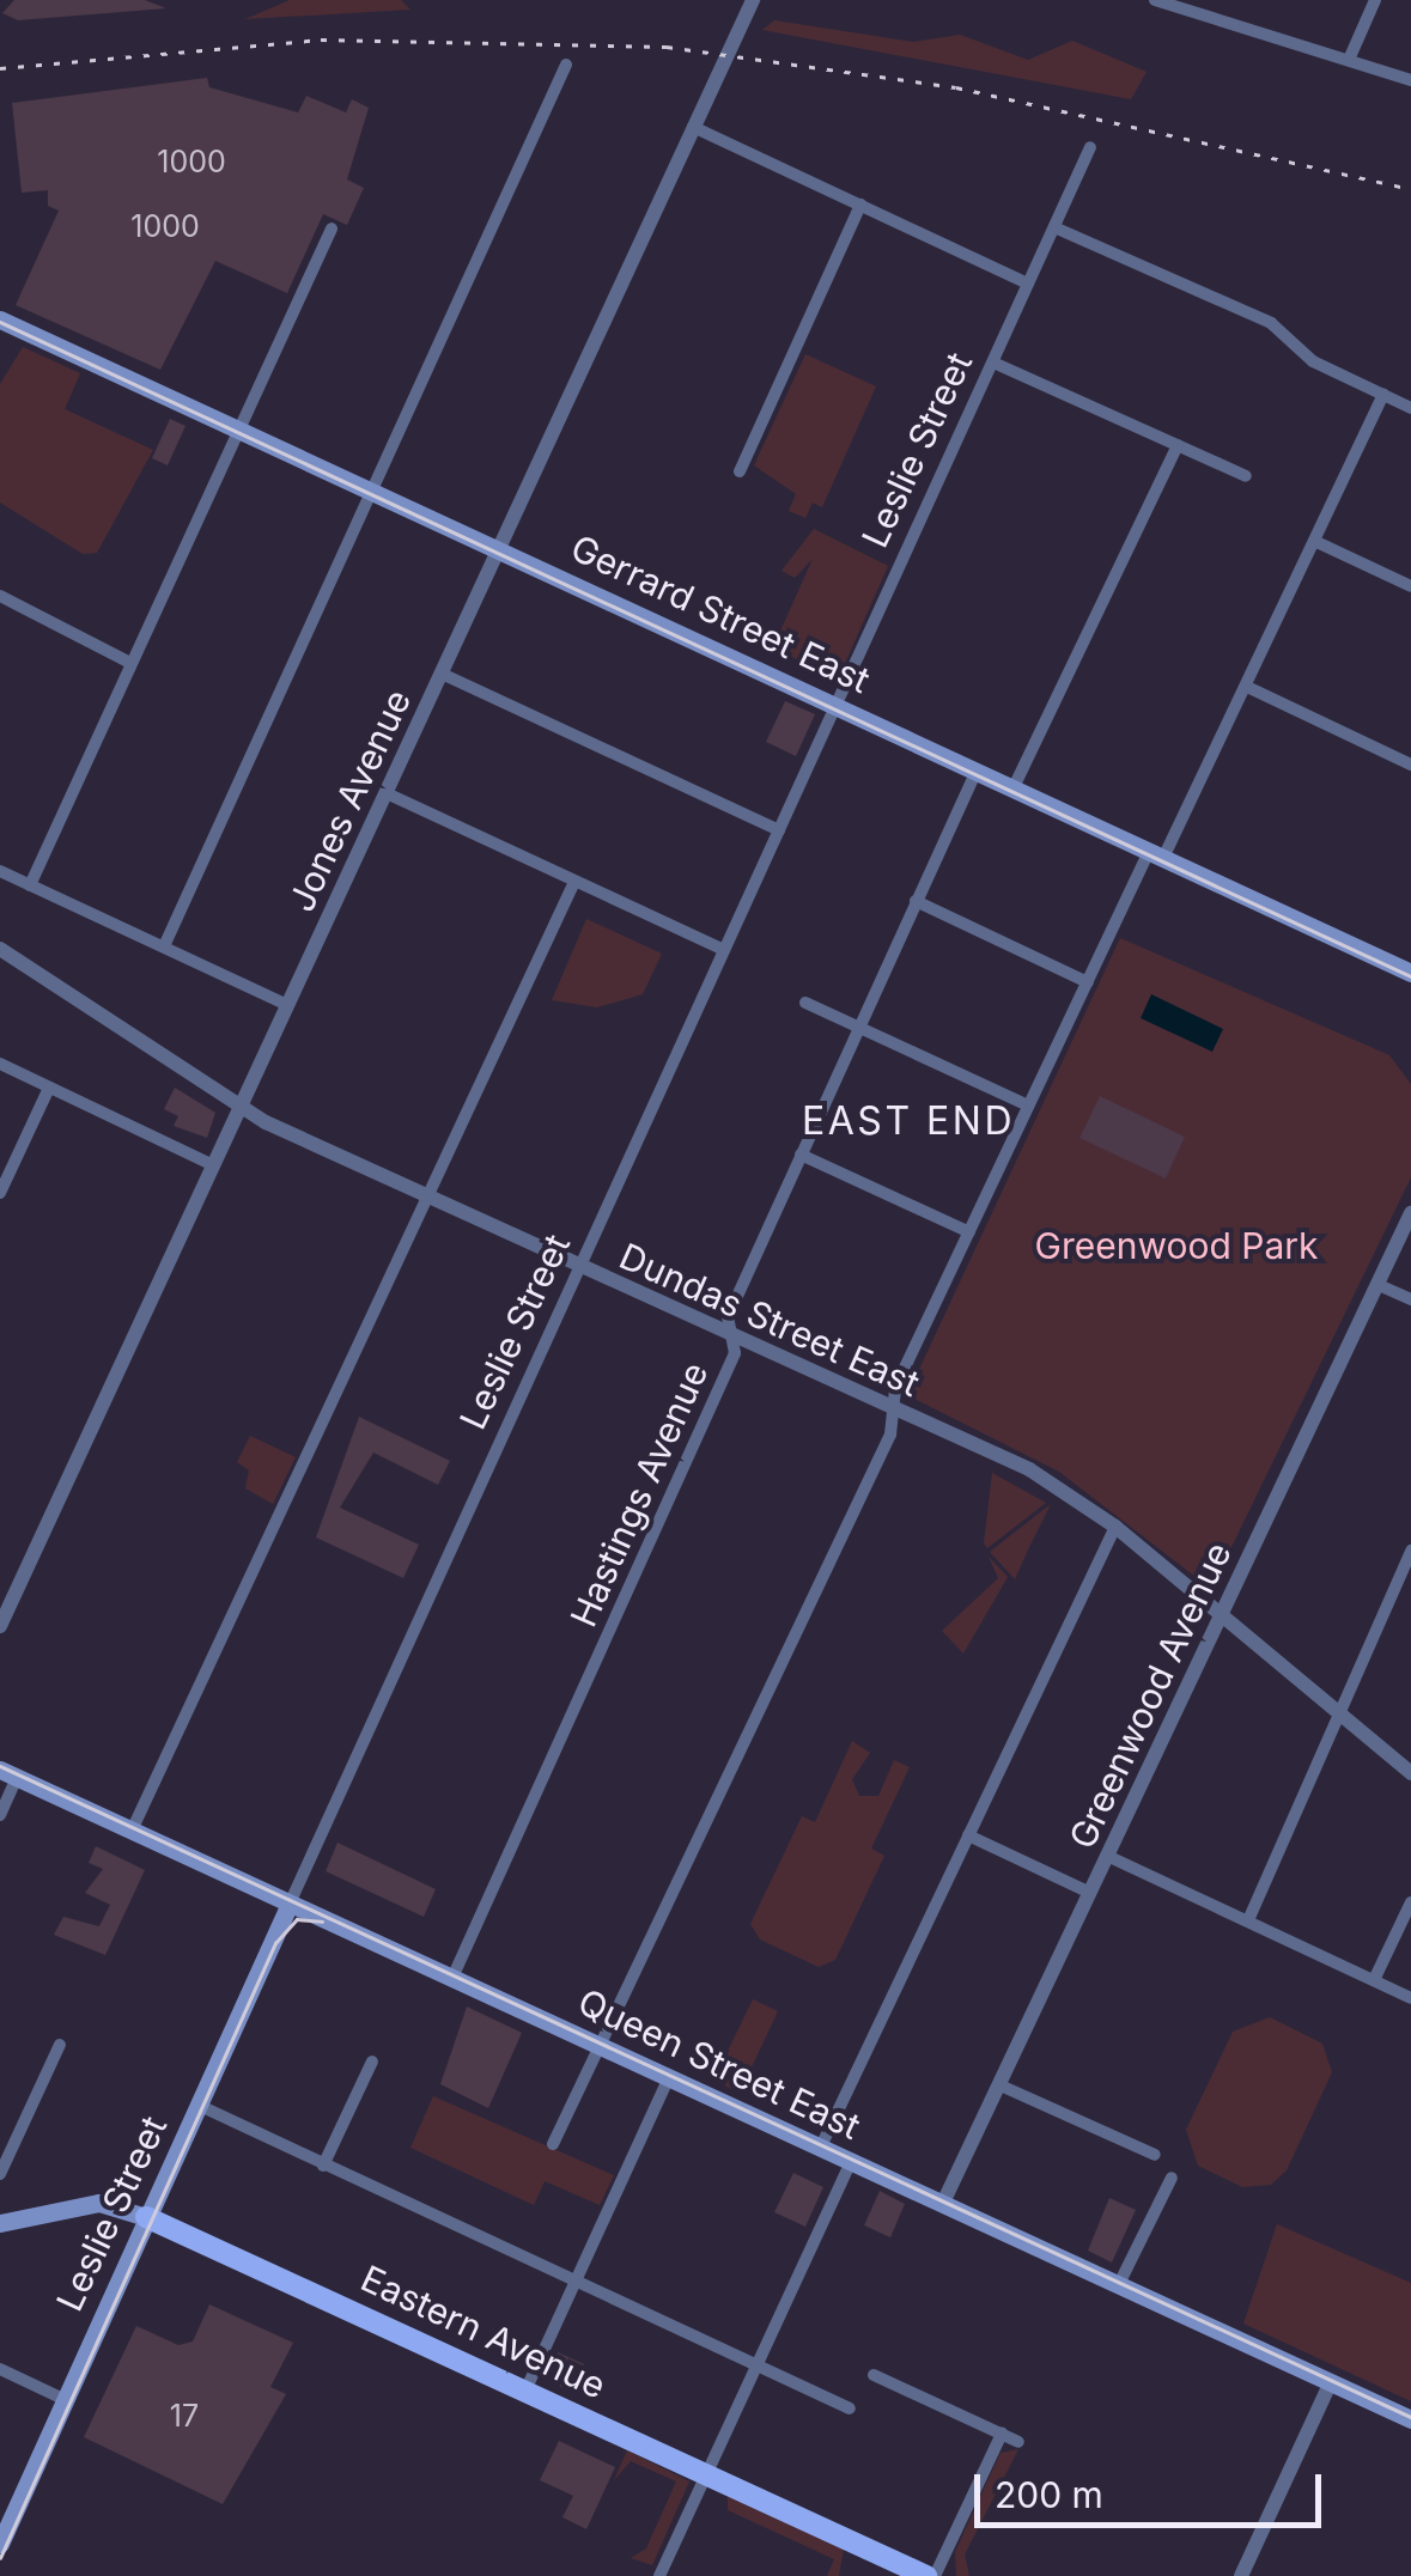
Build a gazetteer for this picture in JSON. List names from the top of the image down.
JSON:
{
  "streets": {
    "main road": [
      "Leslie Street",
      "Gerrard Street East",
      "Queen Street East",
      "Eastern Avenue"
    ],
    "street": [
      "Jones Avenue",
      "Dundas Street East",
      "Hastings Avenue",
      "Greenwood Avenue"
    ]
  },
  "crossings": [
    ["Leslie Street", "Gerrard Street East"],
    ["Leslie Street", "Dundas Street East"],
    ["Leslie Street", "Queen Street East"],
    ["Leslie Street", "Eastern Avenue"],
    ["Gerrard Street East", "Jones Avenue"],
    ["Gerrard Street East", "Hastings Avenue"],
    ["Jones Avenue", "Dundas Street East"],
    ["Dundas Street East", "Hastings Avenue"],
    ["Dundas Street East", "Greenwood Avenue"],
    ["Hastings Avenue", "Queen Street East"],
    ["Greenwood Avenue", "Queen Street East"]
  ],
  "districts": ["EAST END"],
  "parks": ["Greenwood Park"],
  "house_numbers": ["1000", "1000", "17"],
  "scale_bar": "200 m"
}
